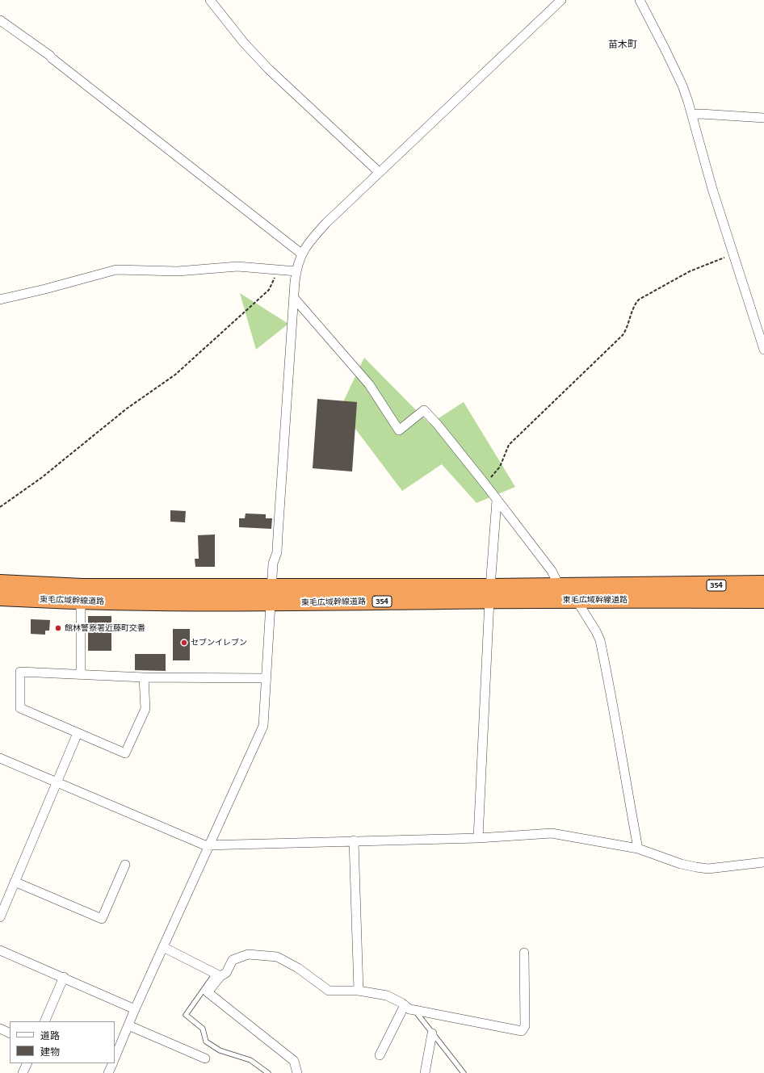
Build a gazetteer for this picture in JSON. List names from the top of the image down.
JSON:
{
  "streets": {
    "highway": ["354", "東毛広域幹線道路"]
  },
  "districts": ["苗木町"],
  "places": ["館林警察署近藤町交番", "セブンイレブン"],
  "legend": ["道路", "建物"]
}
